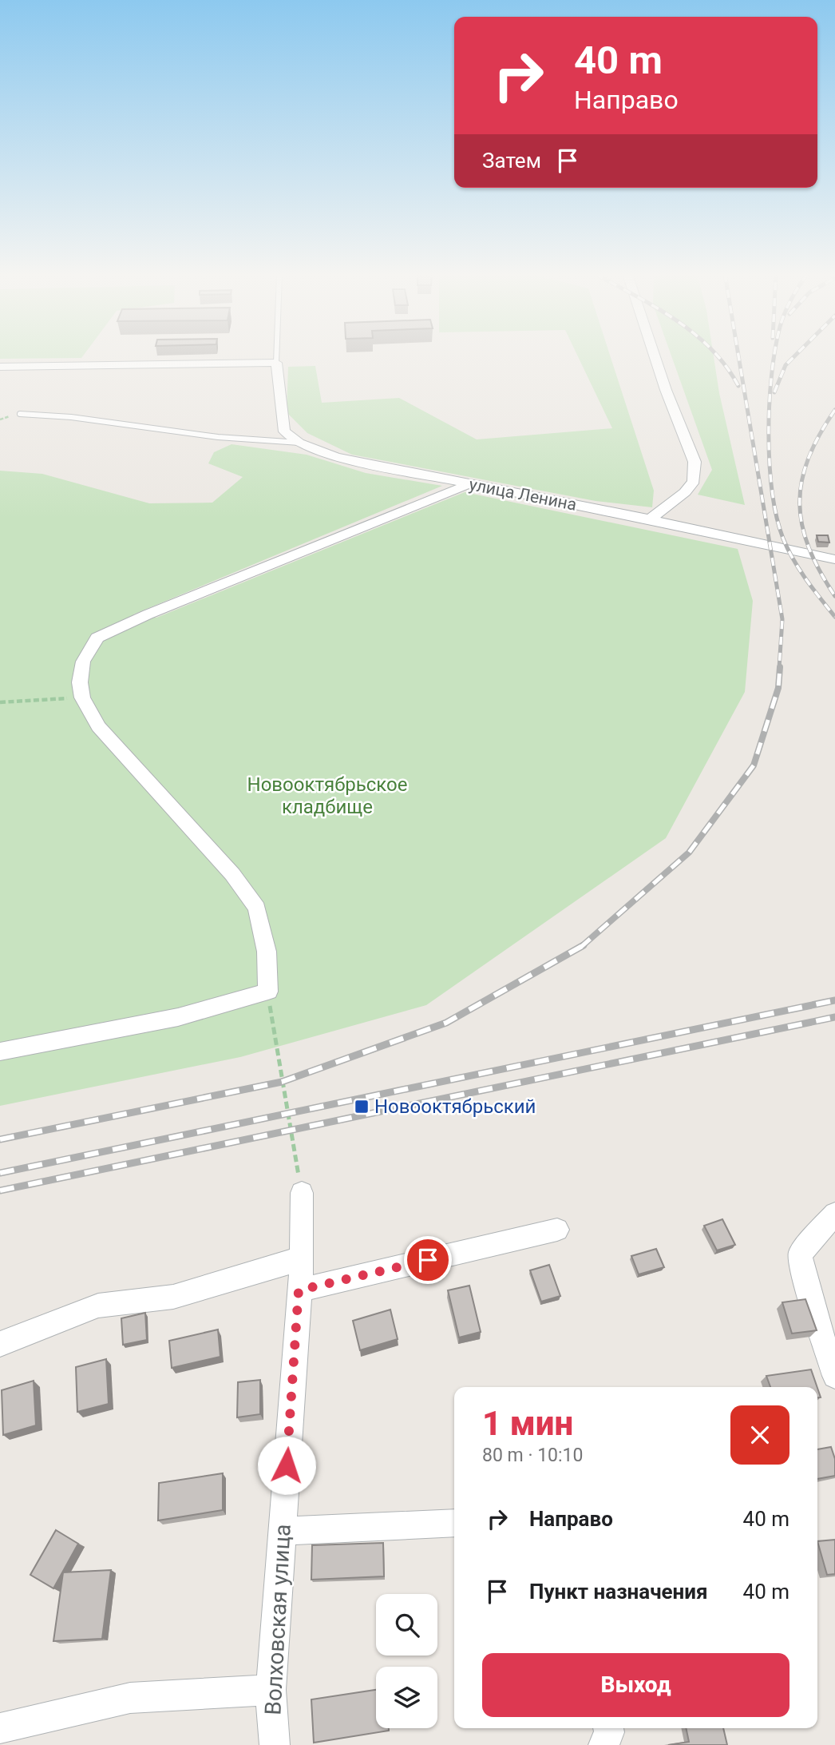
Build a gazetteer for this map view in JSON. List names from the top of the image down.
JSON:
{
  "streets": {
    "street": ["улица Ленина", "Волховская улица"]
  },
  "parks": ["Новооктябрьское кладбище"],
  "places": {
    "transit": ["Новооктябрьский"]
  },
  "page": {
    "turn": ["40 m", "Направо"],
    "then": "Затем",
    "heading": ["1 мин", "80 m · 10:10"],
    "list": [
      {
        "name": "Направо",
        "value": "40 m"
      },
      {
        "name": "Пункт назначения",
        "value": "40 m"
      }
    ],
    "buttons": "Выход"
  }
}
